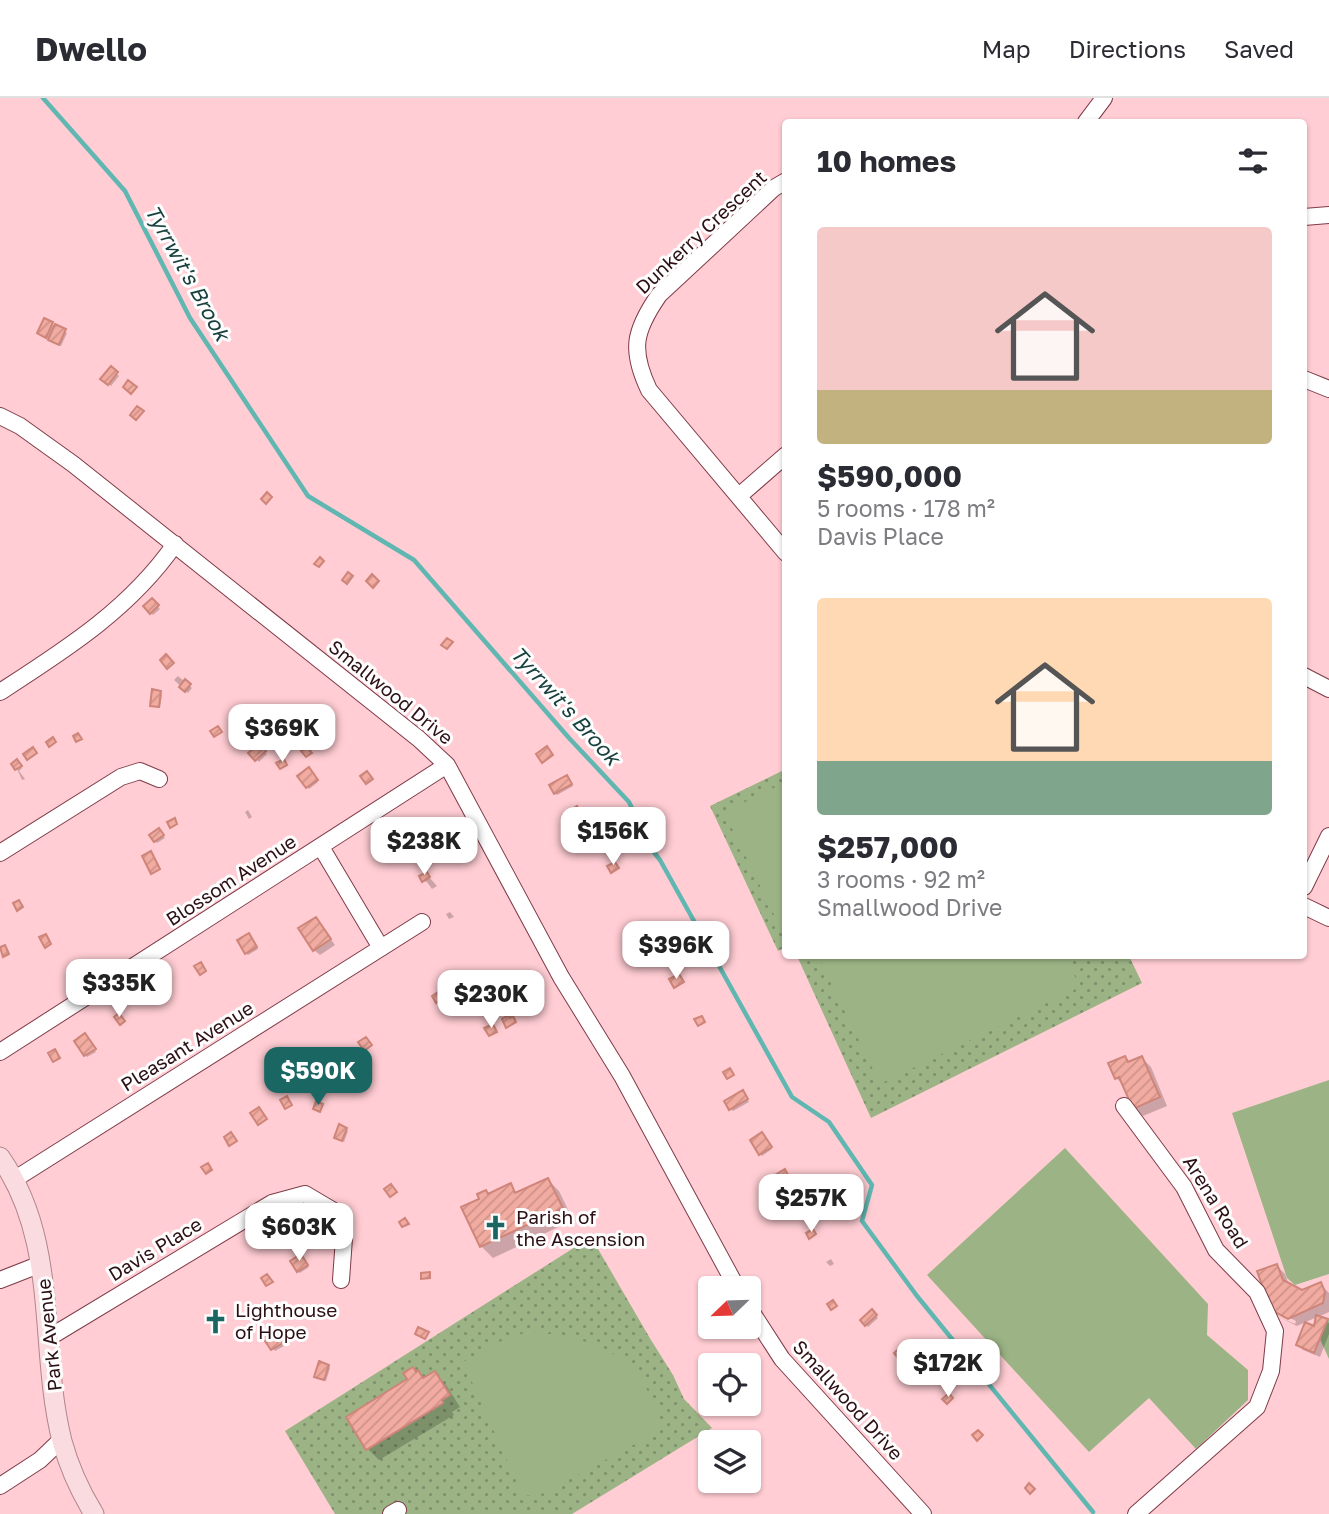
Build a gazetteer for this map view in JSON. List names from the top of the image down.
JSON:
{
  "streets": {
    "main road": ["Park Avenue"],
    "street": [
      "Dunkerry Crescent",
      "Smallwood Drive",
      "Blossom Avenue",
      "Pleasant Avenue",
      "Arena Road",
      "Davis Place"
    ]
  },
  "crossings": [
    ["Smallwood Drive", "Blossom Avenue"],
    ["Pleasant Avenue", "Park Avenue"],
    ["Davis Place", "Park Avenue"]
  ],
  "water": ["Tyrrwit's Brook"],
  "places": {
    "church": ["Parish of the Ascension", "Lighthouse of Hope"]
  },
  "north": "bottom left",
  "page": {
    "header": "Dwello",
    "nav": ["Map", "Directions", "Saved"],
    "heading": "10 homes",
    "list": [
      {
        "name": "$590,000",
        "note": "5 rooms · 178 m² · Davis Place"
      },
      {
        "name": "$257,000",
        "note": "3 rooms · 92 m² · Smallwood Drive"
      }
    ],
    "price": [
      "$369K",
      "$156K",
      "$238K",
      "$396K",
      "$335K",
      "$230K",
      "$590K",
      "$257K",
      "$603K",
      "$172K"
    ]
  }
}
